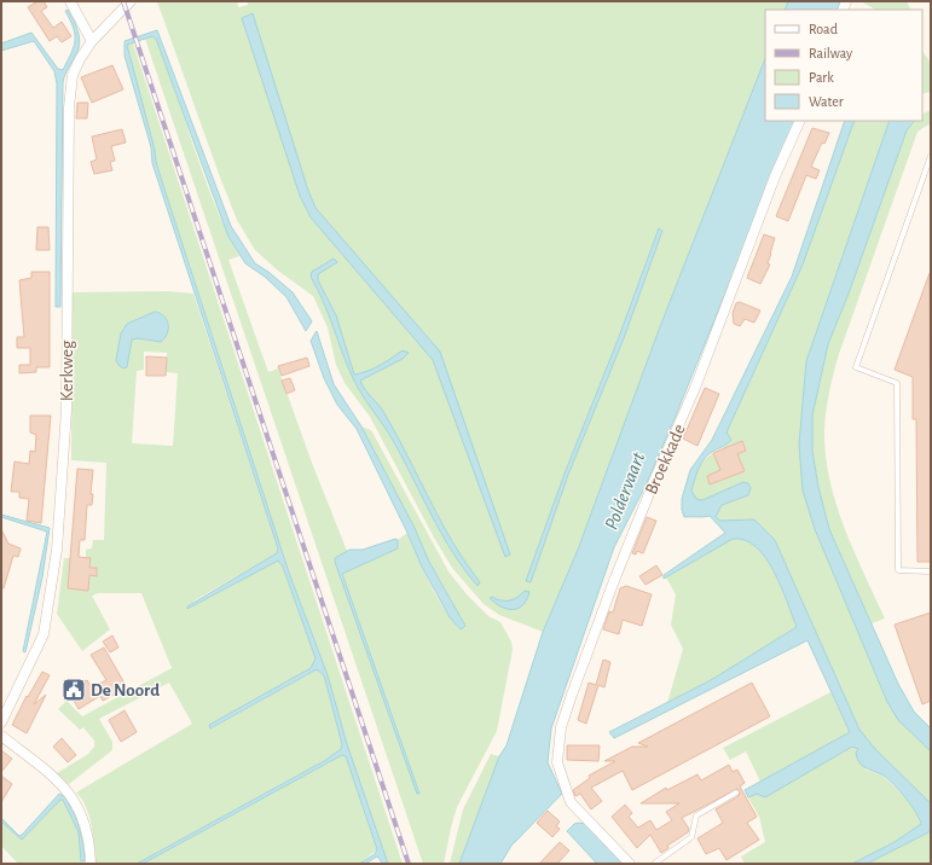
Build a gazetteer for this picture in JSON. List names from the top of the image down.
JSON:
{
  "streets": {
    "street": ["Kerkweg", "Broekkade"]
  },
  "water": ["Poldervaart"],
  "places": {
    "public building": ["De Noord"]
  },
  "legend": [
    "Road",
    "Railway",
    "Park",
    "Water"
  ]
}
